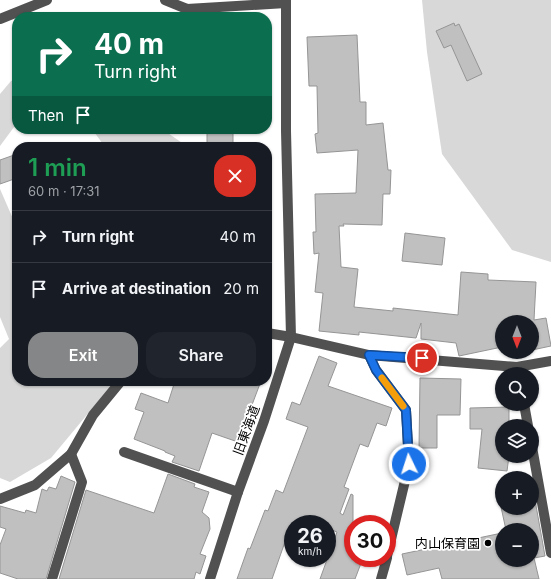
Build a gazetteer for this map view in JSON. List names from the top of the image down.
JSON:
{
  "streets": {
    "street": ["旧東海道"]
  },
  "places": ["内山保育園"],
  "north": "bottom",
  "page": {
    "turn": ["40 m", "Turn right"],
    "then": "Then",
    "heading": ["1 min", "60 m · 17:31"],
    "list": [
      {
        "name": "Turn right",
        "value": "40 m"
      },
      {
        "name": "Arrive at destination",
        "value": "20 m"
      }
    ],
    "map_buttons": ["+", "−"],
    "buttons": ["Exit", "Share"],
    "speed": "26 km/h",
    "limit": "30"
  }
}
